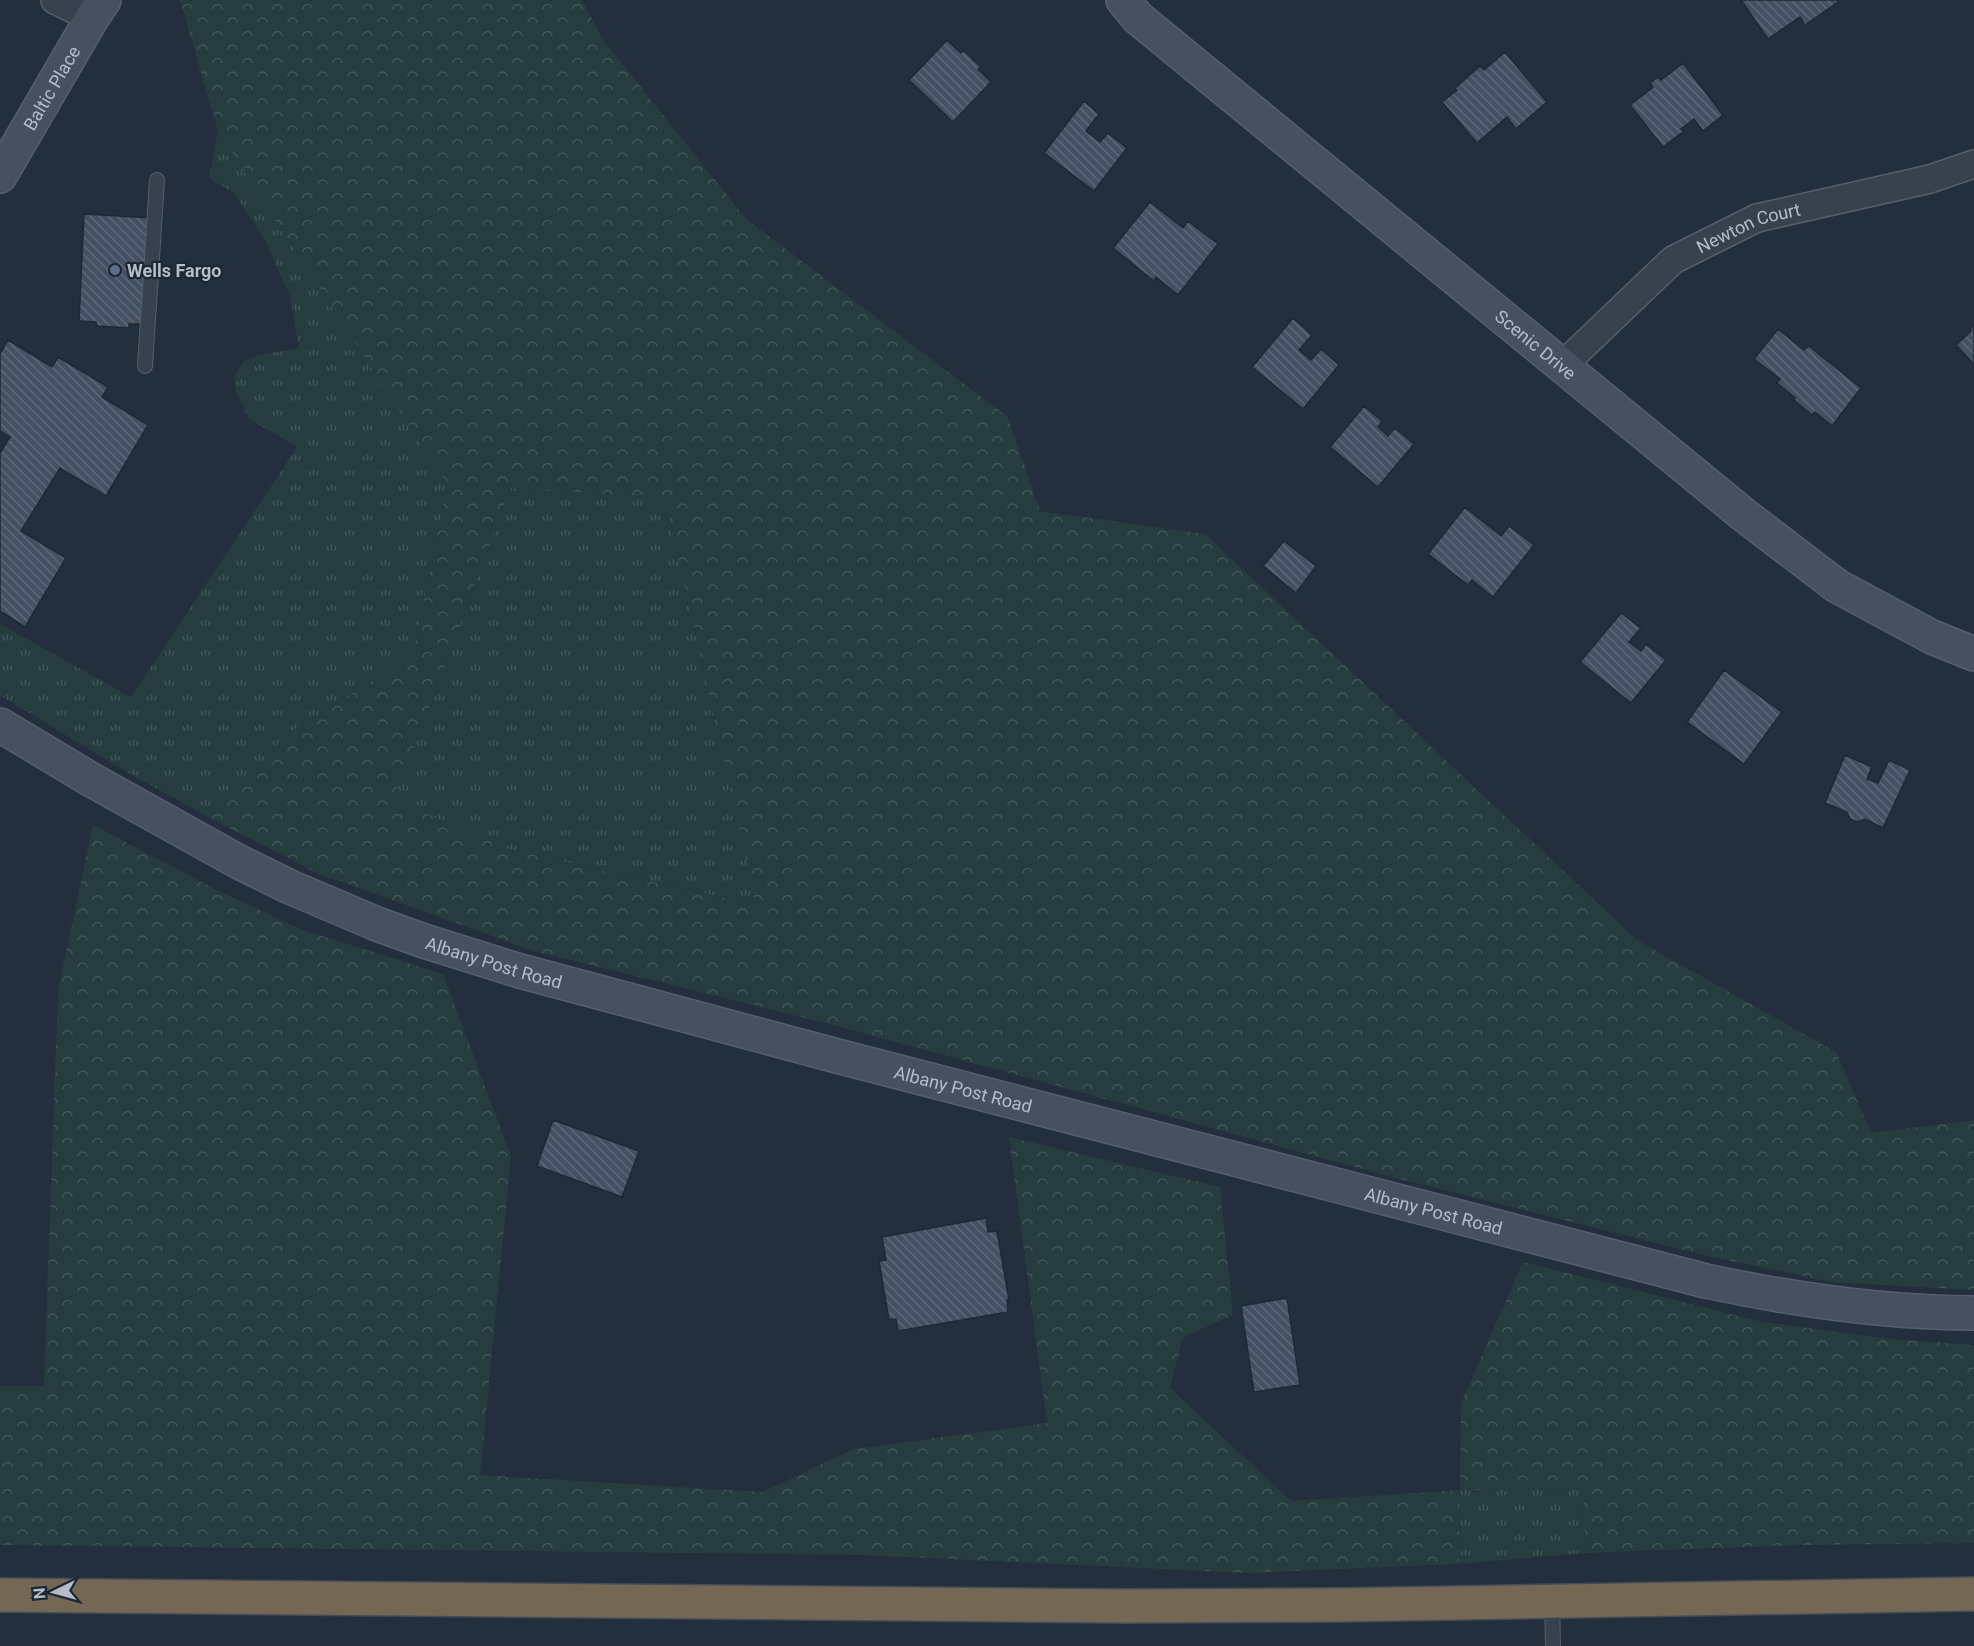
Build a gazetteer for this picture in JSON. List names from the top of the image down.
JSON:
{
  "streets": {
    "main road": ["Baltic Place", "Scenic Drive", "Albany Post Road"],
    "street": ["Newton Court"]
  },
  "crossings": [
    ["Newton Court", "Scenic Drive"]
  ],
  "places": ["Wells Fargo"],
  "north": "left"
}
